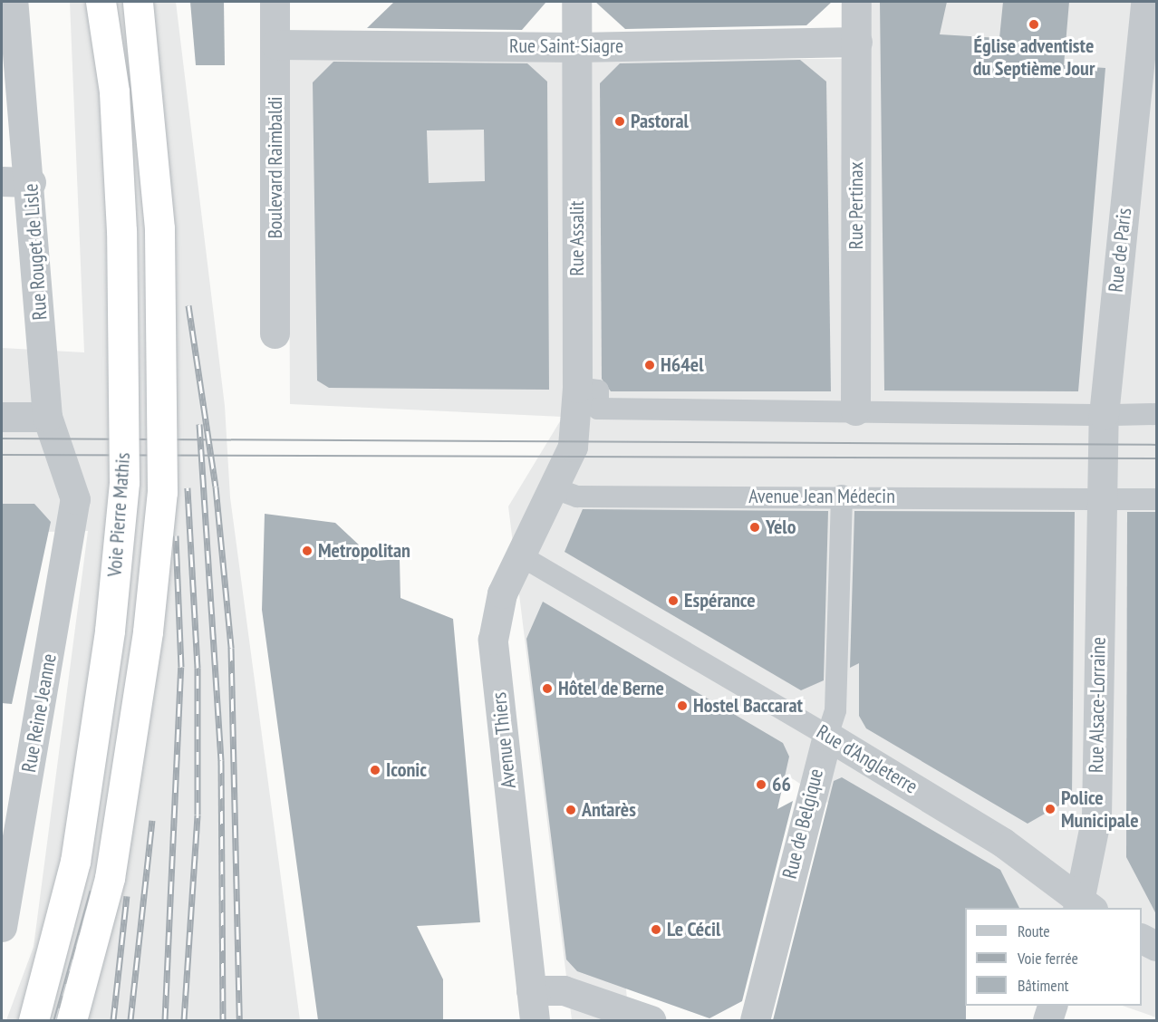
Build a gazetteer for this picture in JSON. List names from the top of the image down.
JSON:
{
  "streets": {
    "highway": ["Voie Pierre Mathis"],
    "street": [
      "Rue Saint-Siagre",
      "Boulevard Raimbaldi",
      "Rue Pertinax",
      "Rue Assalit",
      "Rue de Paris",
      "Rue Rouget de Lisle",
      "Avenue Jean Médecin",
      "Rue Alsace-Lorraine",
      "Rue Reine Jeanne",
      "Avenue Thiers",
      "Rue d'Angleterre",
      "Rue de Belgique"
    ]
  },
  "crossings": [
    ["Rue Saint-Siagre", "Boulevard Raimbaldi"],
    ["Rue Saint-Siagre", "Rue Pertinax"],
    ["Rue Saint-Siagre", "Rue Assalit"],
    ["Rue Assalit", "Avenue Jean Médecin"],
    ["Rue Assalit", "Avenue Thiers"],
    ["Rue de Paris", "Avenue Jean Médecin"],
    ["Rue de Paris", "Rue Alsace-Lorraine"],
    ["Rue Rouget de Lisle", "Rue Reine Jeanne"],
    ["Avenue Jean Médecin", "Rue Alsace-Lorraine"],
    ["Avenue Jean Médecin", "Avenue Thiers"],
    ["Avenue Jean Médecin", "Rue de Belgique"],
    ["Rue Alsace-Lorraine", "Rue d'Angleterre"],
    ["Avenue Thiers", "Rue d'Angleterre"],
    ["Rue d'Angleterre", "Rue de Belgique"]
  ],
  "places": [
    "Église adventiste du Septième Jour",
    "Pastoral",
    "H64el",
    "Yelo",
    "Metropolitan",
    "Espérance",
    "Hôtel de Berne",
    "Hostel Baccarat",
    "Iconic",
    "66",
    "Police Municipale",
    "Antarès",
    "Le Cécil"
  ],
  "legend": ["Route", "Voie ferrée", "Bâtiment"]
}
